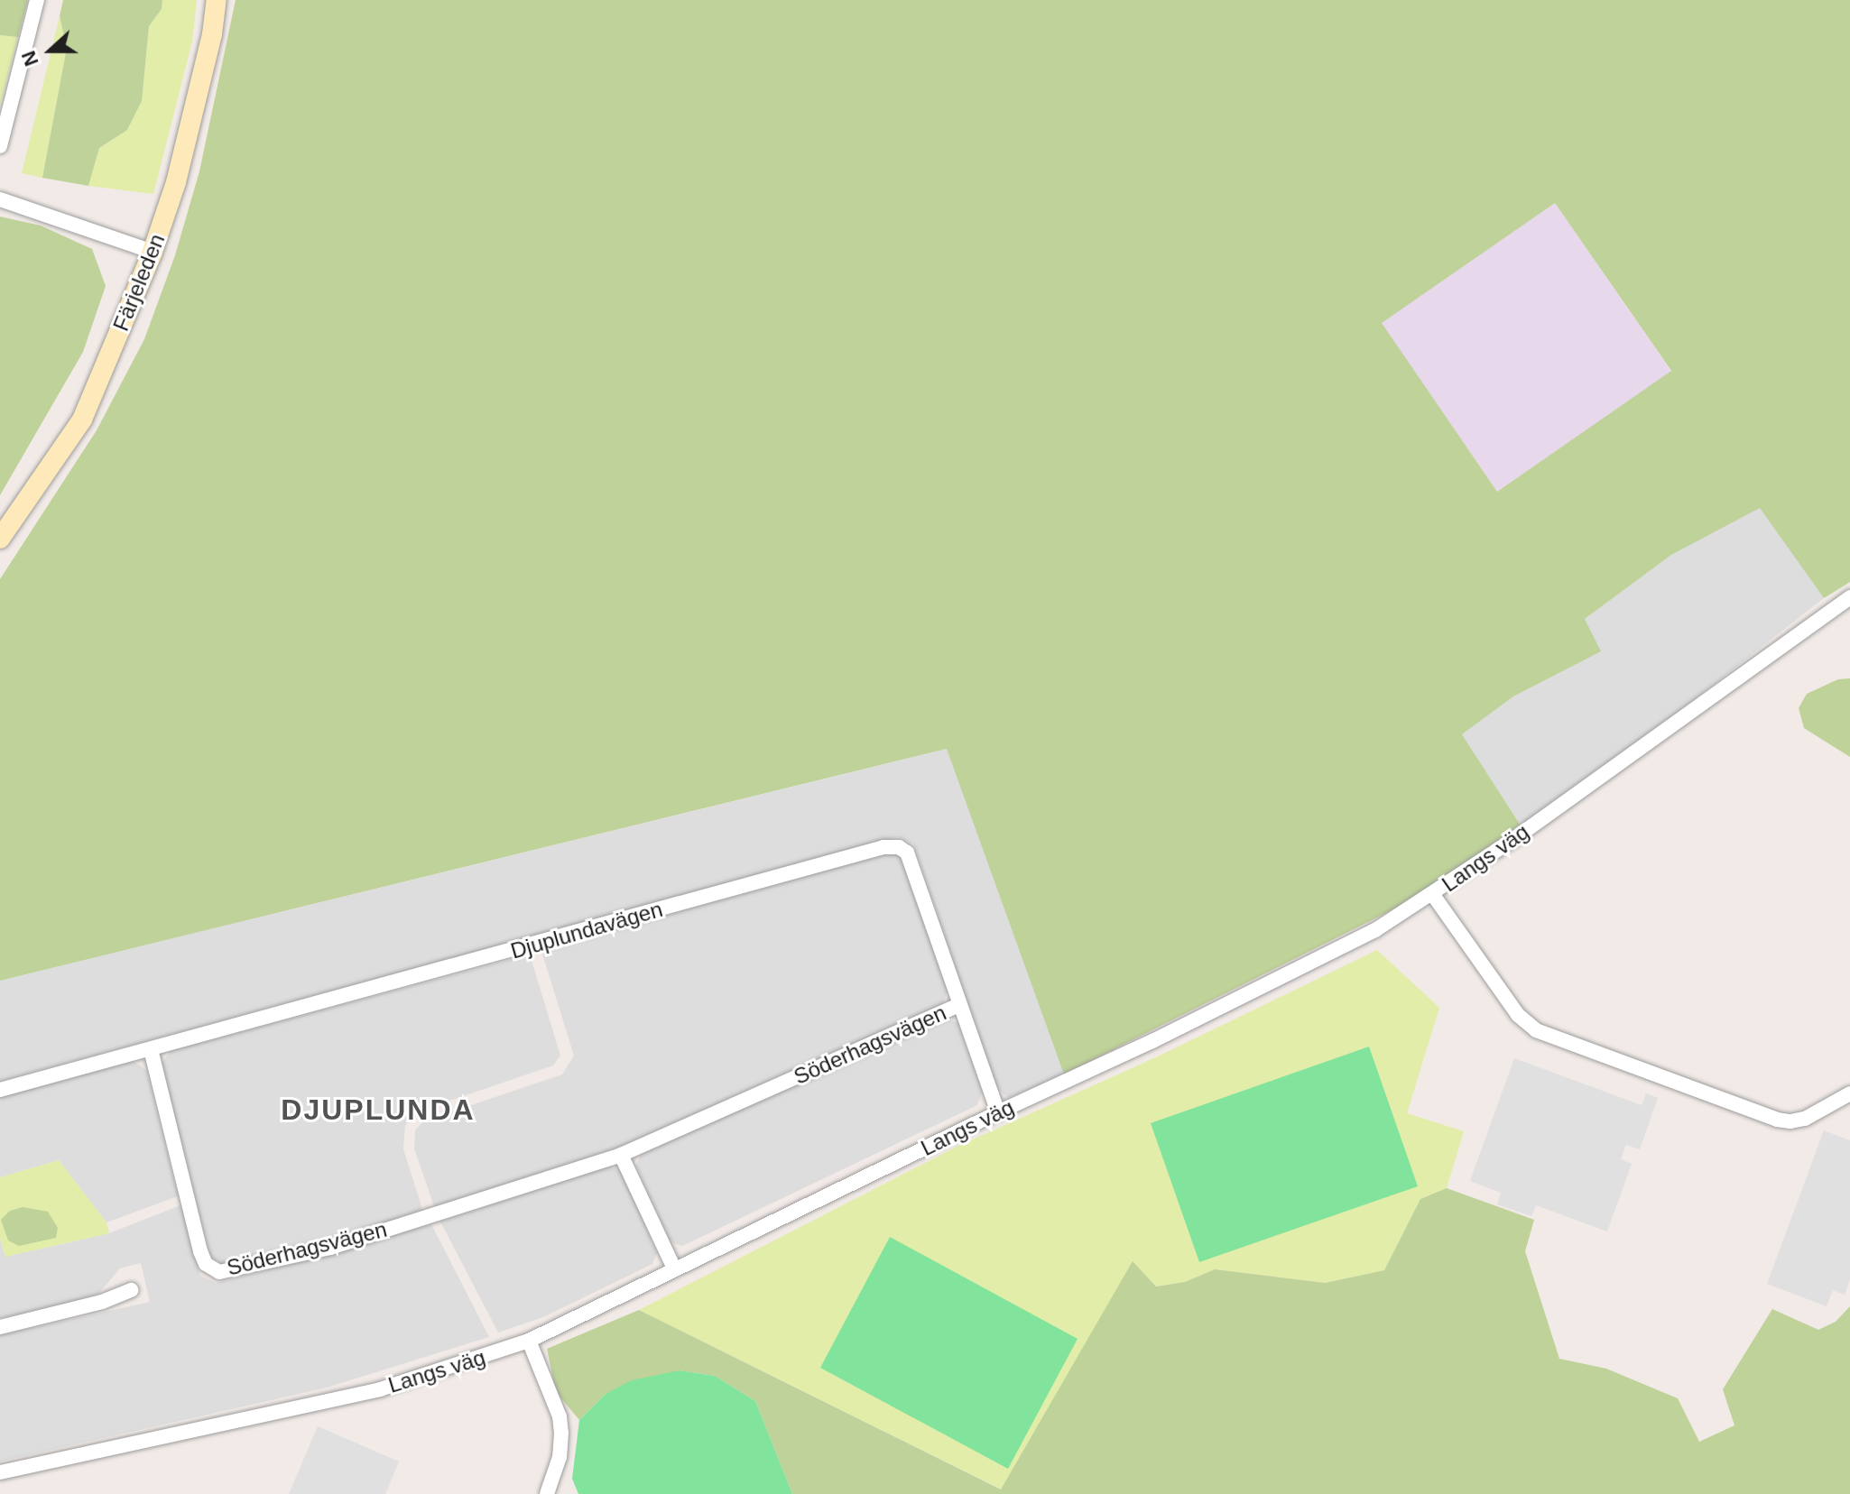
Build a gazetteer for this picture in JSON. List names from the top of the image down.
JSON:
{
  "streets": {
    "main road": ["Färjeleden"],
    "street": ["Langs väg", "Djuplundavägen", "Söderhagsvägen"]
  },
  "crossings": [
    ["Langs väg", "Djuplundavägen"],
    ["Djuplundavägen", "Söderhagsvägen"]
  ],
  "districts": ["DJUPLUNDA"],
  "north": "left"
}
